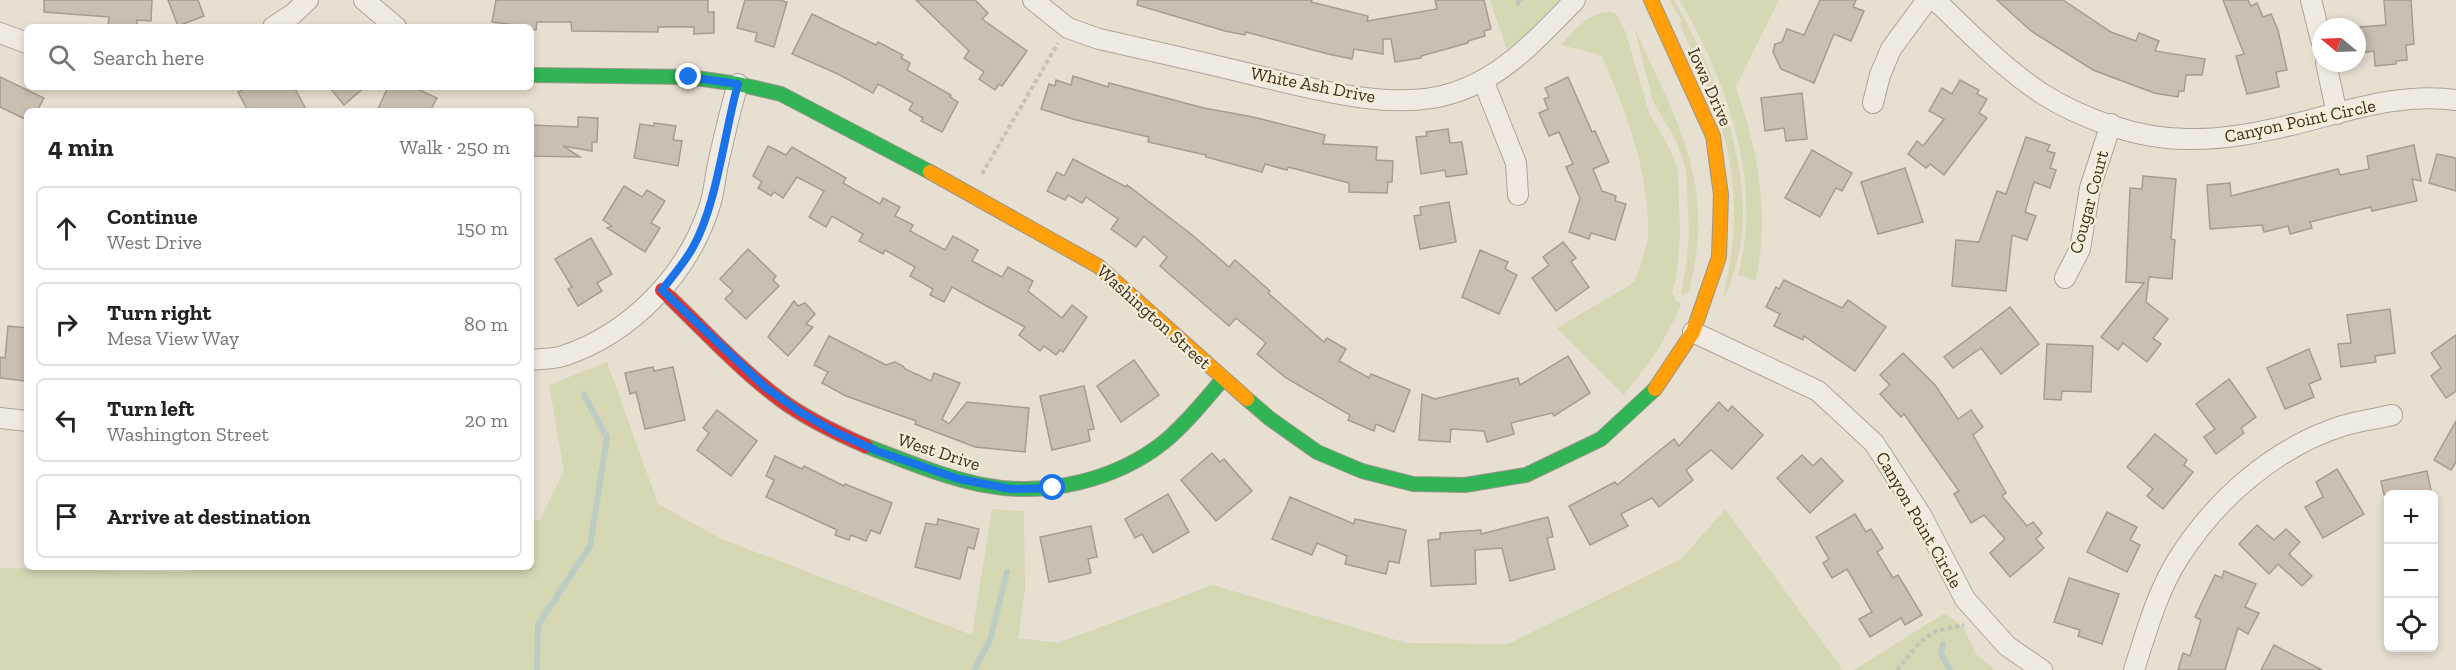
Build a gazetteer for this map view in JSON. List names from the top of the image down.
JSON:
{
  "streets": {
    "street": [
      "White Ash Drive",
      "Iowa Drive",
      "Canyon Point Circle",
      "Cougar Court",
      "Washington Street",
      "West Drive"
    ]
  },
  "crossings": [
    ["Iowa Drive", "Canyon Point Circle"],
    ["Iowa Drive", "Washington Street"],
    ["Canyon Point Circle", "Cougar Court"],
    ["Canyon Point Circle", "Washington Street"],
    ["Washington Street", "West Drive"]
  ],
  "north": "left",
  "page": {
    "search": "Search here",
    "heading": ["4 min", "Walk · 250 m"],
    "list": [
      ["Continue", "West Drive", "150 m"],
      ["Turn right", "Mesa View Way", "80 m"],
      ["Turn left", "Washington Street", "20 m"],
      "Arrive at destination"
    ],
    "map_buttons": ["+", "−"]
  }
}
